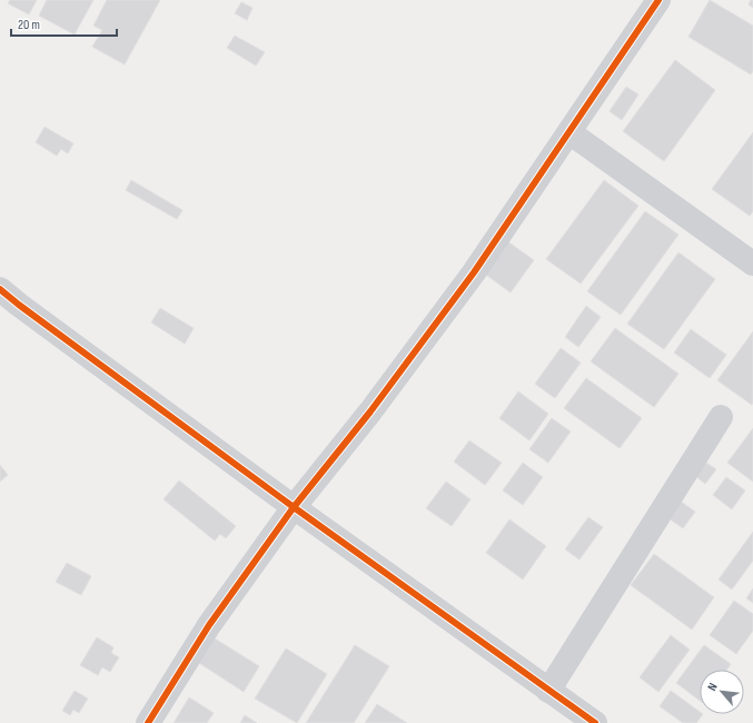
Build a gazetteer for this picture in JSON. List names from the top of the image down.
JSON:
{
  "scale_bar": "20 m",
  "north": "top left"
}
